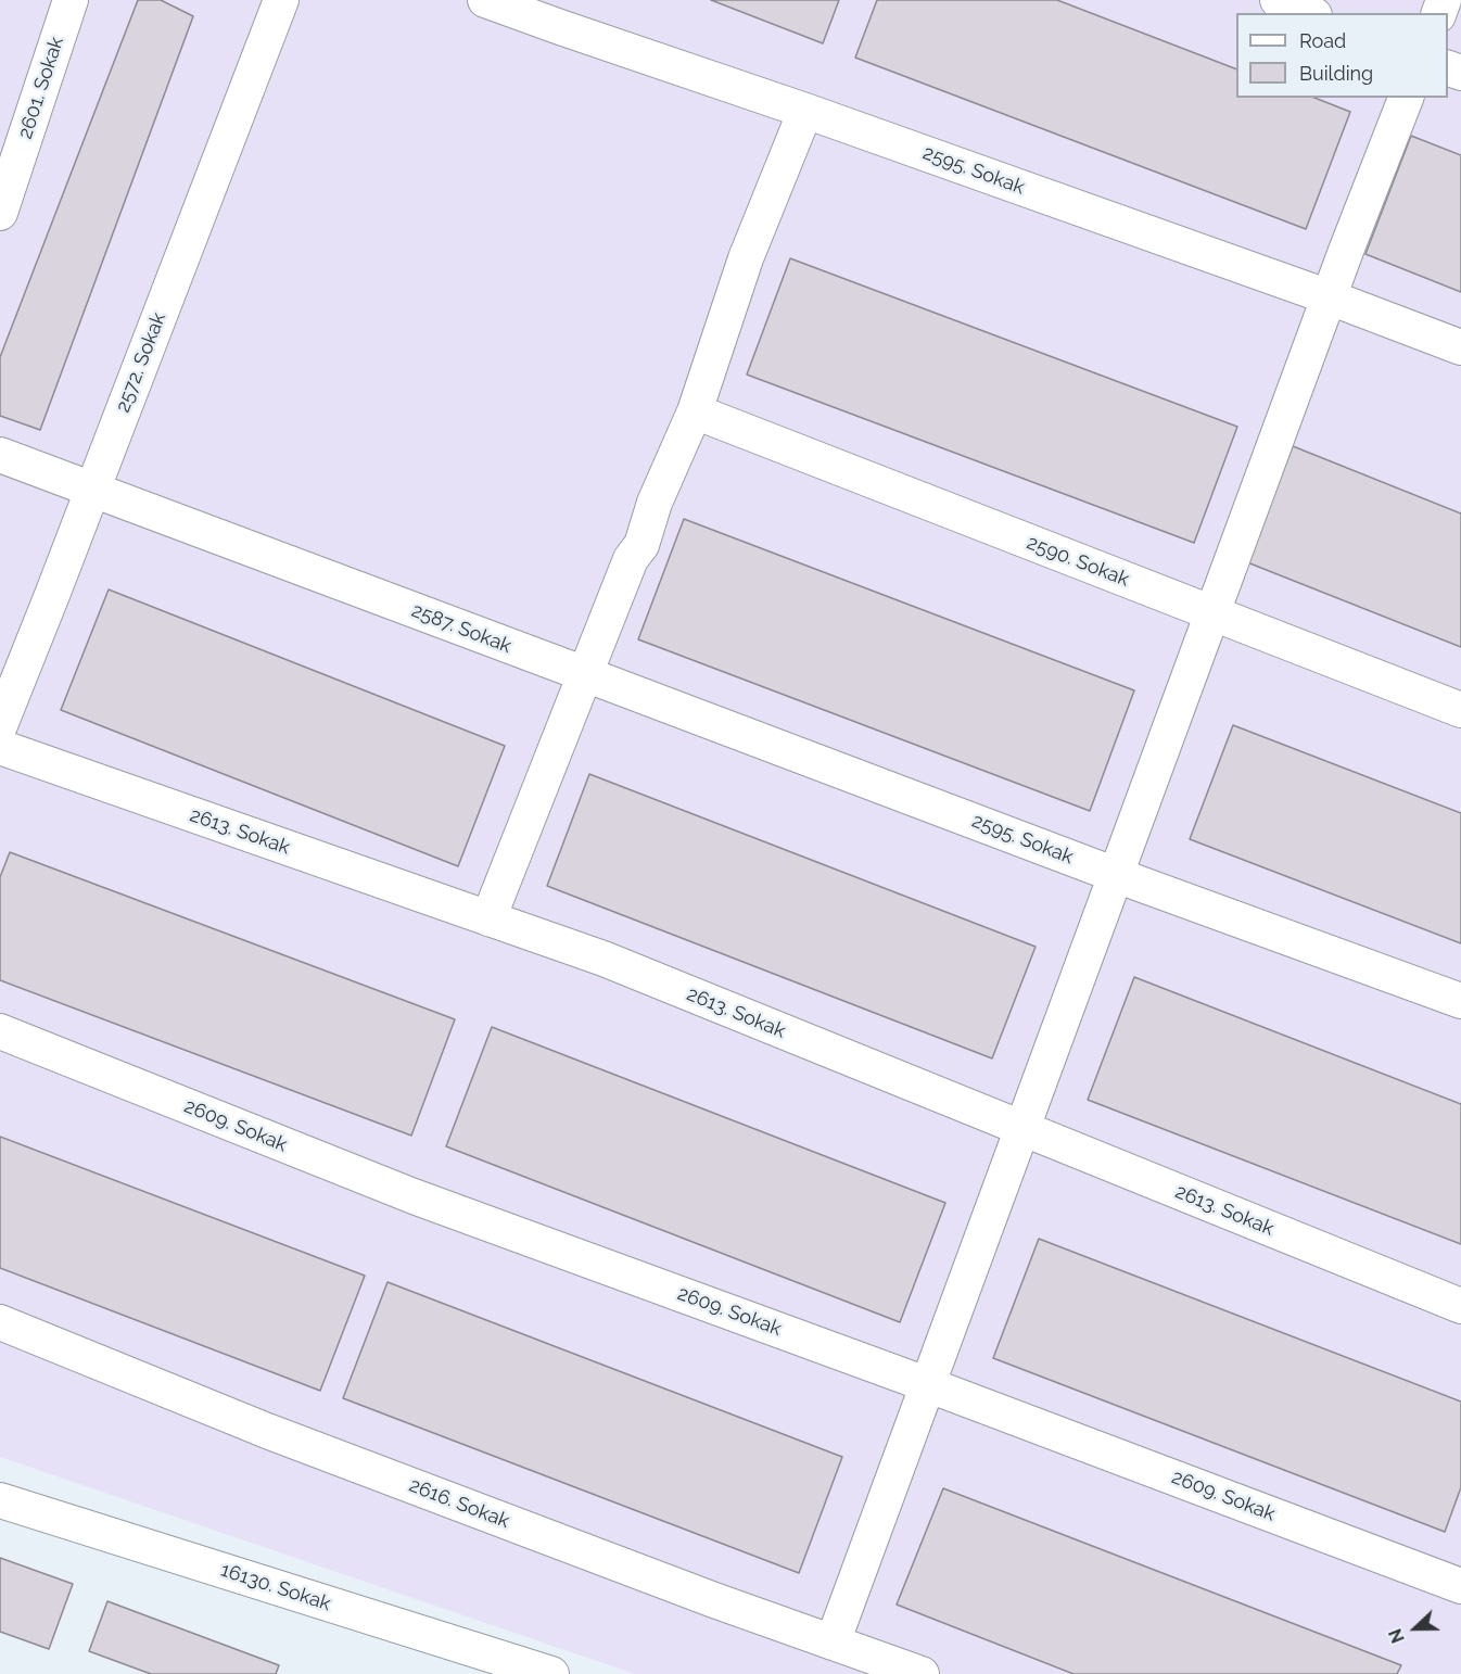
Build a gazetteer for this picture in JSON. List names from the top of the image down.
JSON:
{
  "streets": {
    "street": [
      "2601. Sokak",
      "2595. Sokak",
      "2572. Sokak",
      "2590. Sokak",
      "2587. Sokak",
      "2613. Sokak",
      "2609. Sokak",
      "2616. Sokak",
      "16130. Sokak"
    ]
  },
  "crossings": [
    ["2595. Sokak", "2587. Sokak"],
    ["2572. Sokak", "2587. Sokak"]
  ],
  "legend": ["Road", "Building"],
  "north": "left"
}
